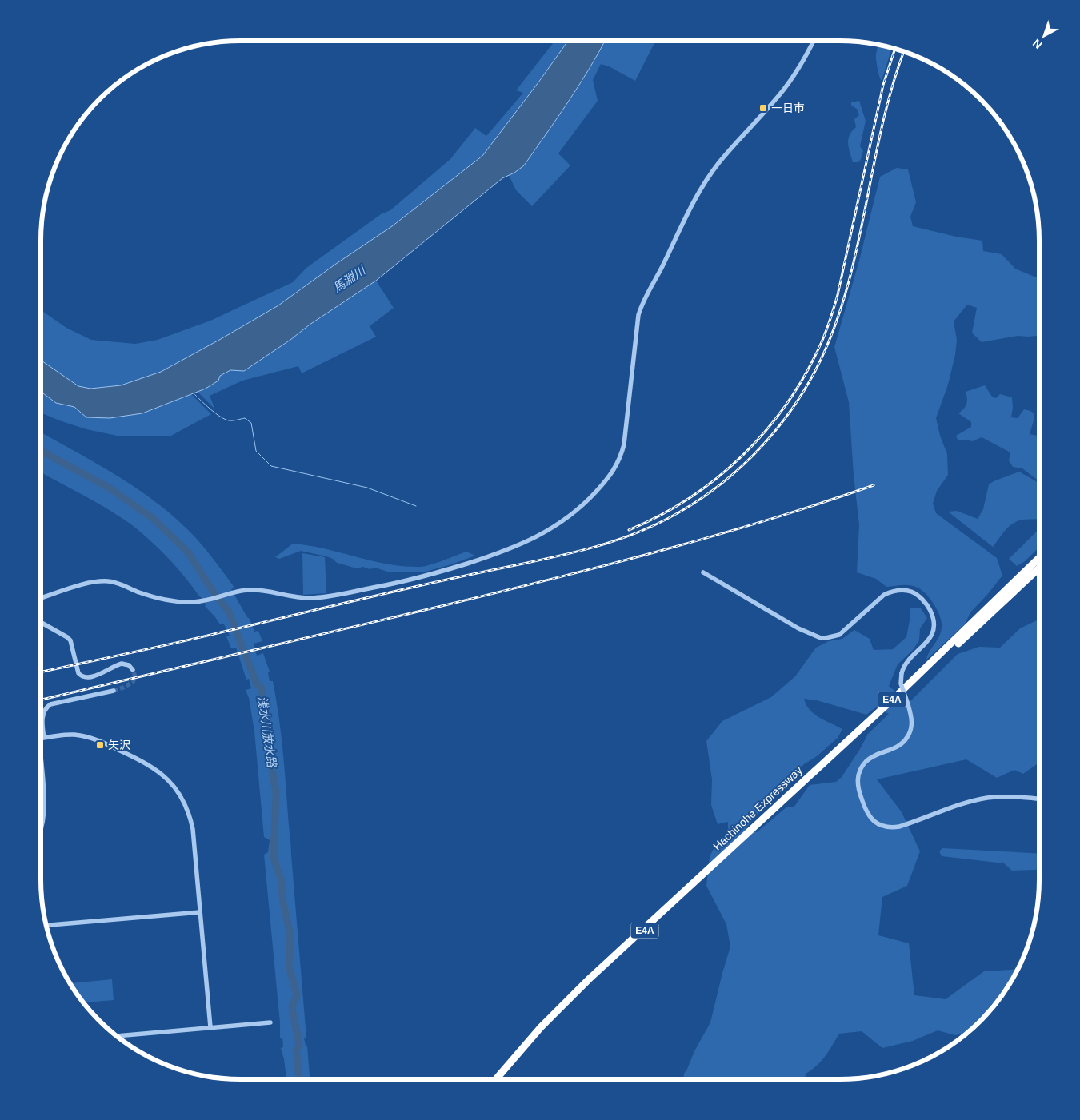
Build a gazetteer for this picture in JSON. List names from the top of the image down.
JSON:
{
  "streets": {
    "highway": ["E4A", "Hachinohe Expressway"]
  },
  "water": ["馬淵川", "浅水川放水路"],
  "places": {
    "transit": ["一日市", "矢沢"]
  },
  "north": "bottom left"
}
